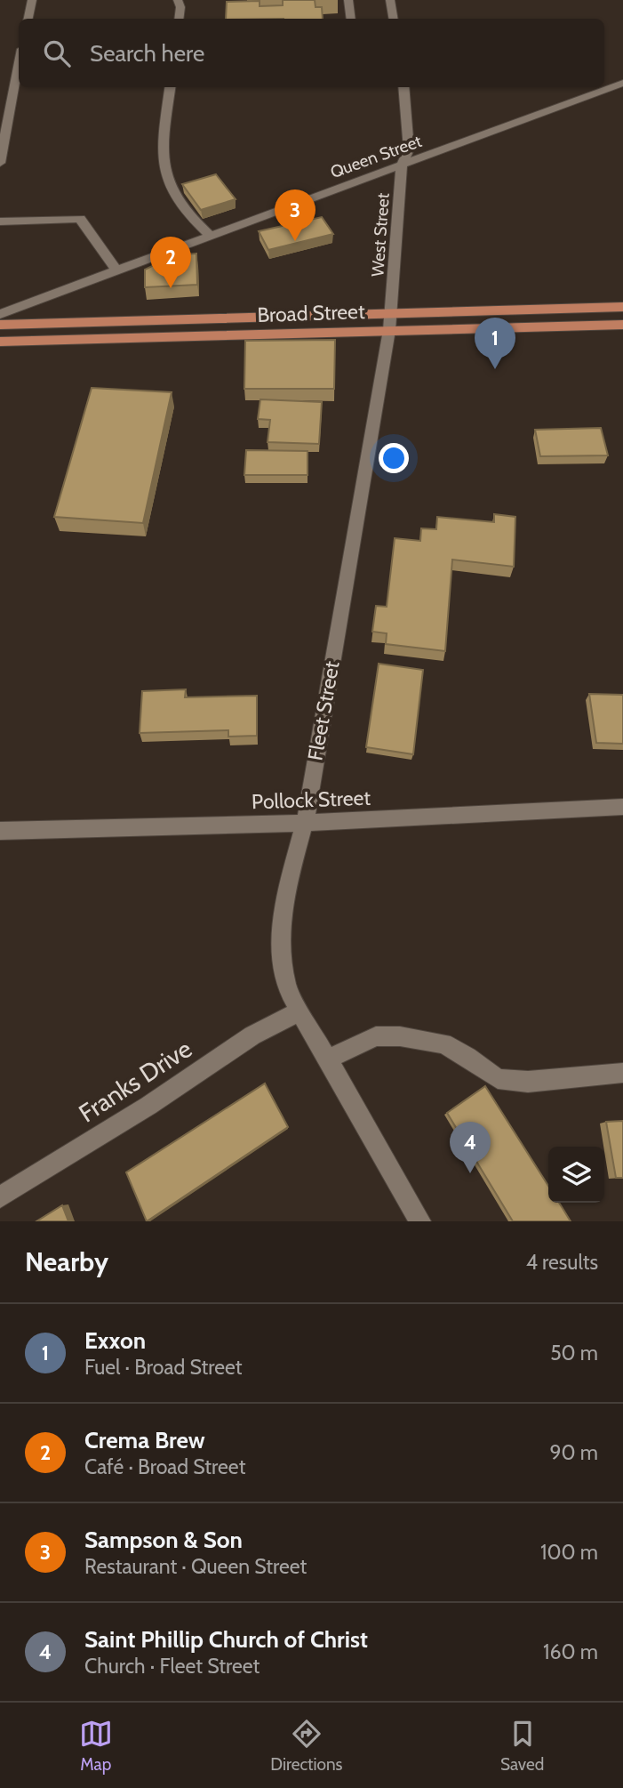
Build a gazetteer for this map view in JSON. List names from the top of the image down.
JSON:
{
  "streets": {
    "main road": ["Broad Street"],
    "street": [
      "Queen Street",
      "West Street",
      "Fleet Street",
      "Pollock Street",
      "Franks Drive"
    ]
  },
  "crossings": [
    ["Queen Street", "West Street"],
    ["West Street", "Broad Street"],
    ["West Street", "Fleet Street"],
    ["Broad Street", "Fleet Street"],
    ["Fleet Street", "Pollock Street"],
    ["Fleet Street", "Franks Drive"]
  ],
  "page": {
    "search": "Search here",
    "pins": [
      "3",
      "2",
      "1",
      "4"
    ],
    "heading": ["Nearby", "4 results"],
    "list": [
      {
        "mark": "1",
        "name": "Exxon",
        "note": "Fuel · Broad Street",
        "value": "50 m"
      },
      {
        "mark": "2",
        "name": "Crema Brew",
        "note": "Café · Broad Street",
        "value": "90 m"
      },
      {
        "mark": "3",
        "name": "Sampson & Son",
        "note": "Restaurant · Queen Street",
        "value": "100 m"
      },
      {
        "mark": "4",
        "name": "Saint Phillip Church of Christ",
        "note": "Church · Fleet Street",
        "value": "160 m"
      }
    ],
    "nav": ["Map", "Directions", "Saved"]
  }
}
